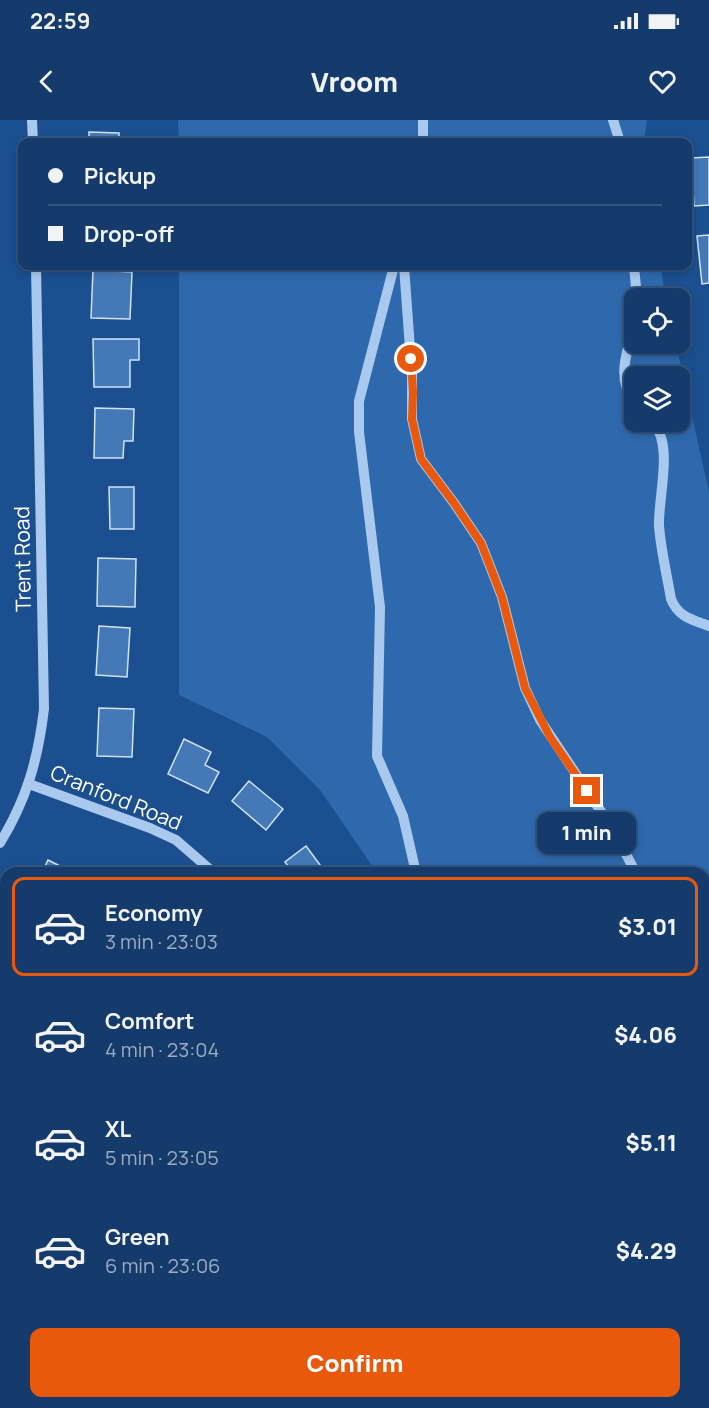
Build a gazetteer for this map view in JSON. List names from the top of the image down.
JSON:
{
  "streets": {
    "street": ["Trent Road", "Cranford Road"]
  },
  "crossings": [
    ["Trent Road", "Cranford Road"]
  ],
  "page": {
    "status": "22:59",
    "header": "Vroom",
    "banner": ["Pickup", "Drop-off"],
    "bubble": "1 min",
    "list": [
      {
        "name": "Economy",
        "note": "3 min · 23:03",
        "value": "$3.01"
      },
      {
        "name": "Comfort",
        "note": "4 min · 23:04",
        "value": "$4.06"
      },
      {
        "name": "XL",
        "note": "5 min · 23:05",
        "value": "$5.11"
      },
      {
        "name": "Green",
        "note": "6 min · 23:06",
        "value": "$4.29"
      }
    ],
    "buttons": "Confirm"
  }
}
